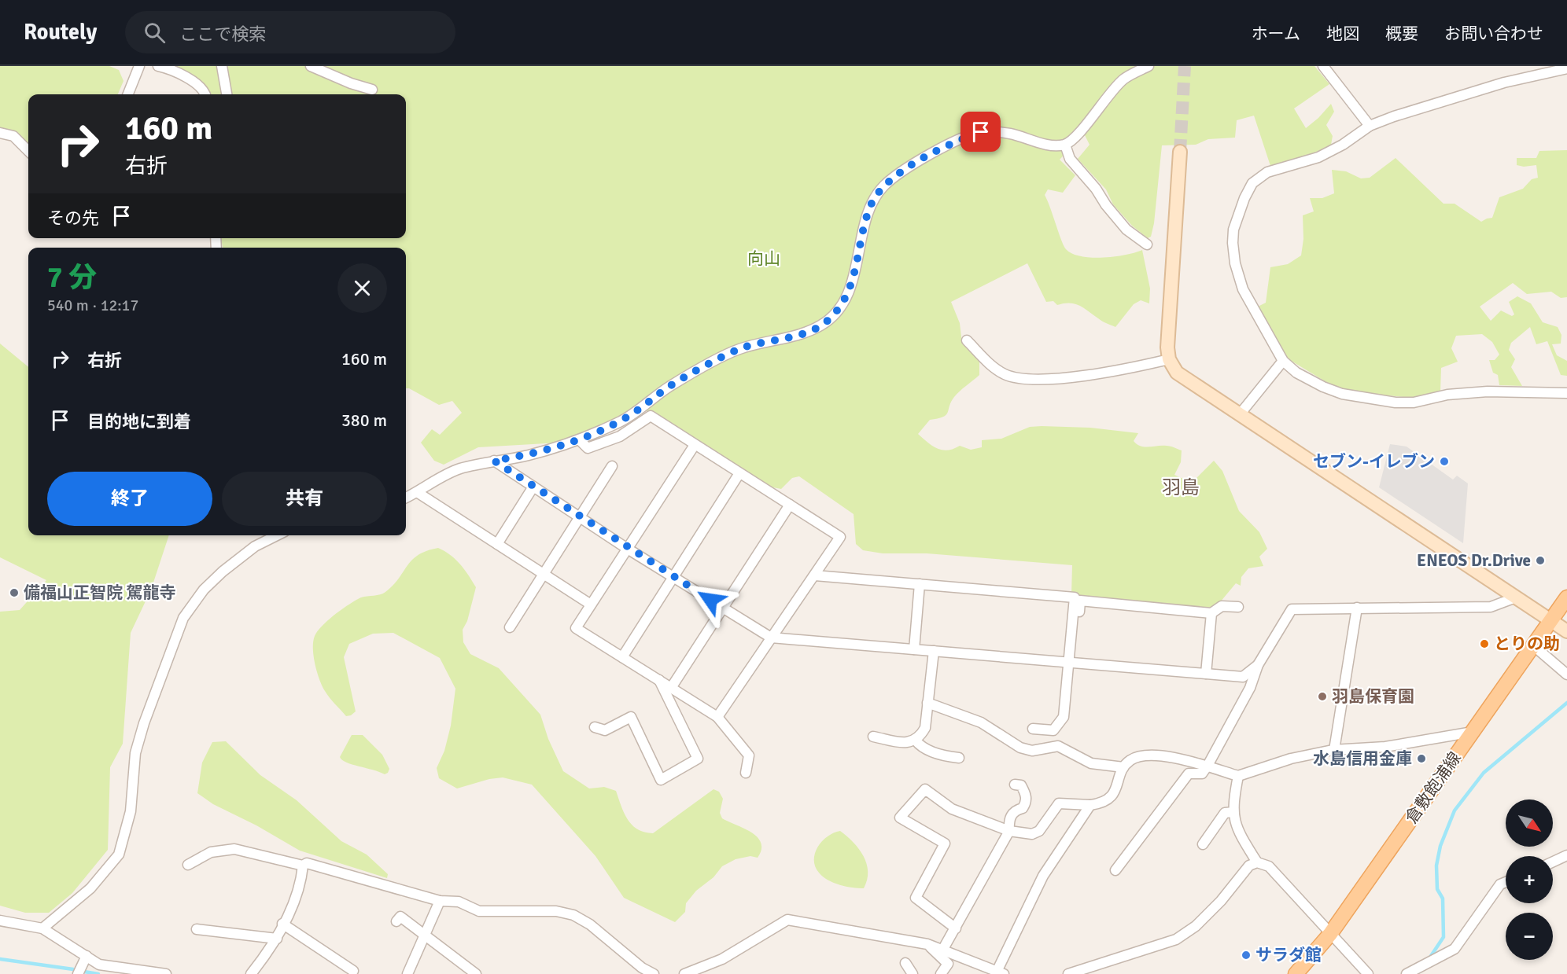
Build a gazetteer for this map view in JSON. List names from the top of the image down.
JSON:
{
  "streets": {
    "main road": ["倉敷飽浦線"]
  },
  "districts": ["羽島"],
  "parks": ["向山"],
  "places": [
    "セブン-イレブン",
    "ENEOS Dr.Drive",
    "備福山正智院 駕龍寺",
    "とりの助",
    "羽島保育園",
    "水島信用金庫",
    "サラダ館"
  ],
  "north": "bottom right",
  "page": {
    "header": "Routely",
    "search": "ここで検索",
    "nav": [
      "ホーム",
      "地図",
      "概要",
      "お問い合わせ"
    ],
    "turn": ["160 m", "右折"],
    "then": "その先",
    "heading": ["7 分", "540 m · 12:17"],
    "list": [
      {
        "name": "右折",
        "value": "160 m"
      },
      {
        "name": "目的地に到着",
        "value": "380 m"
      }
    ],
    "buttons": ["終了", "共有"],
    "map_buttons": ["+", "−"]
  }
}
